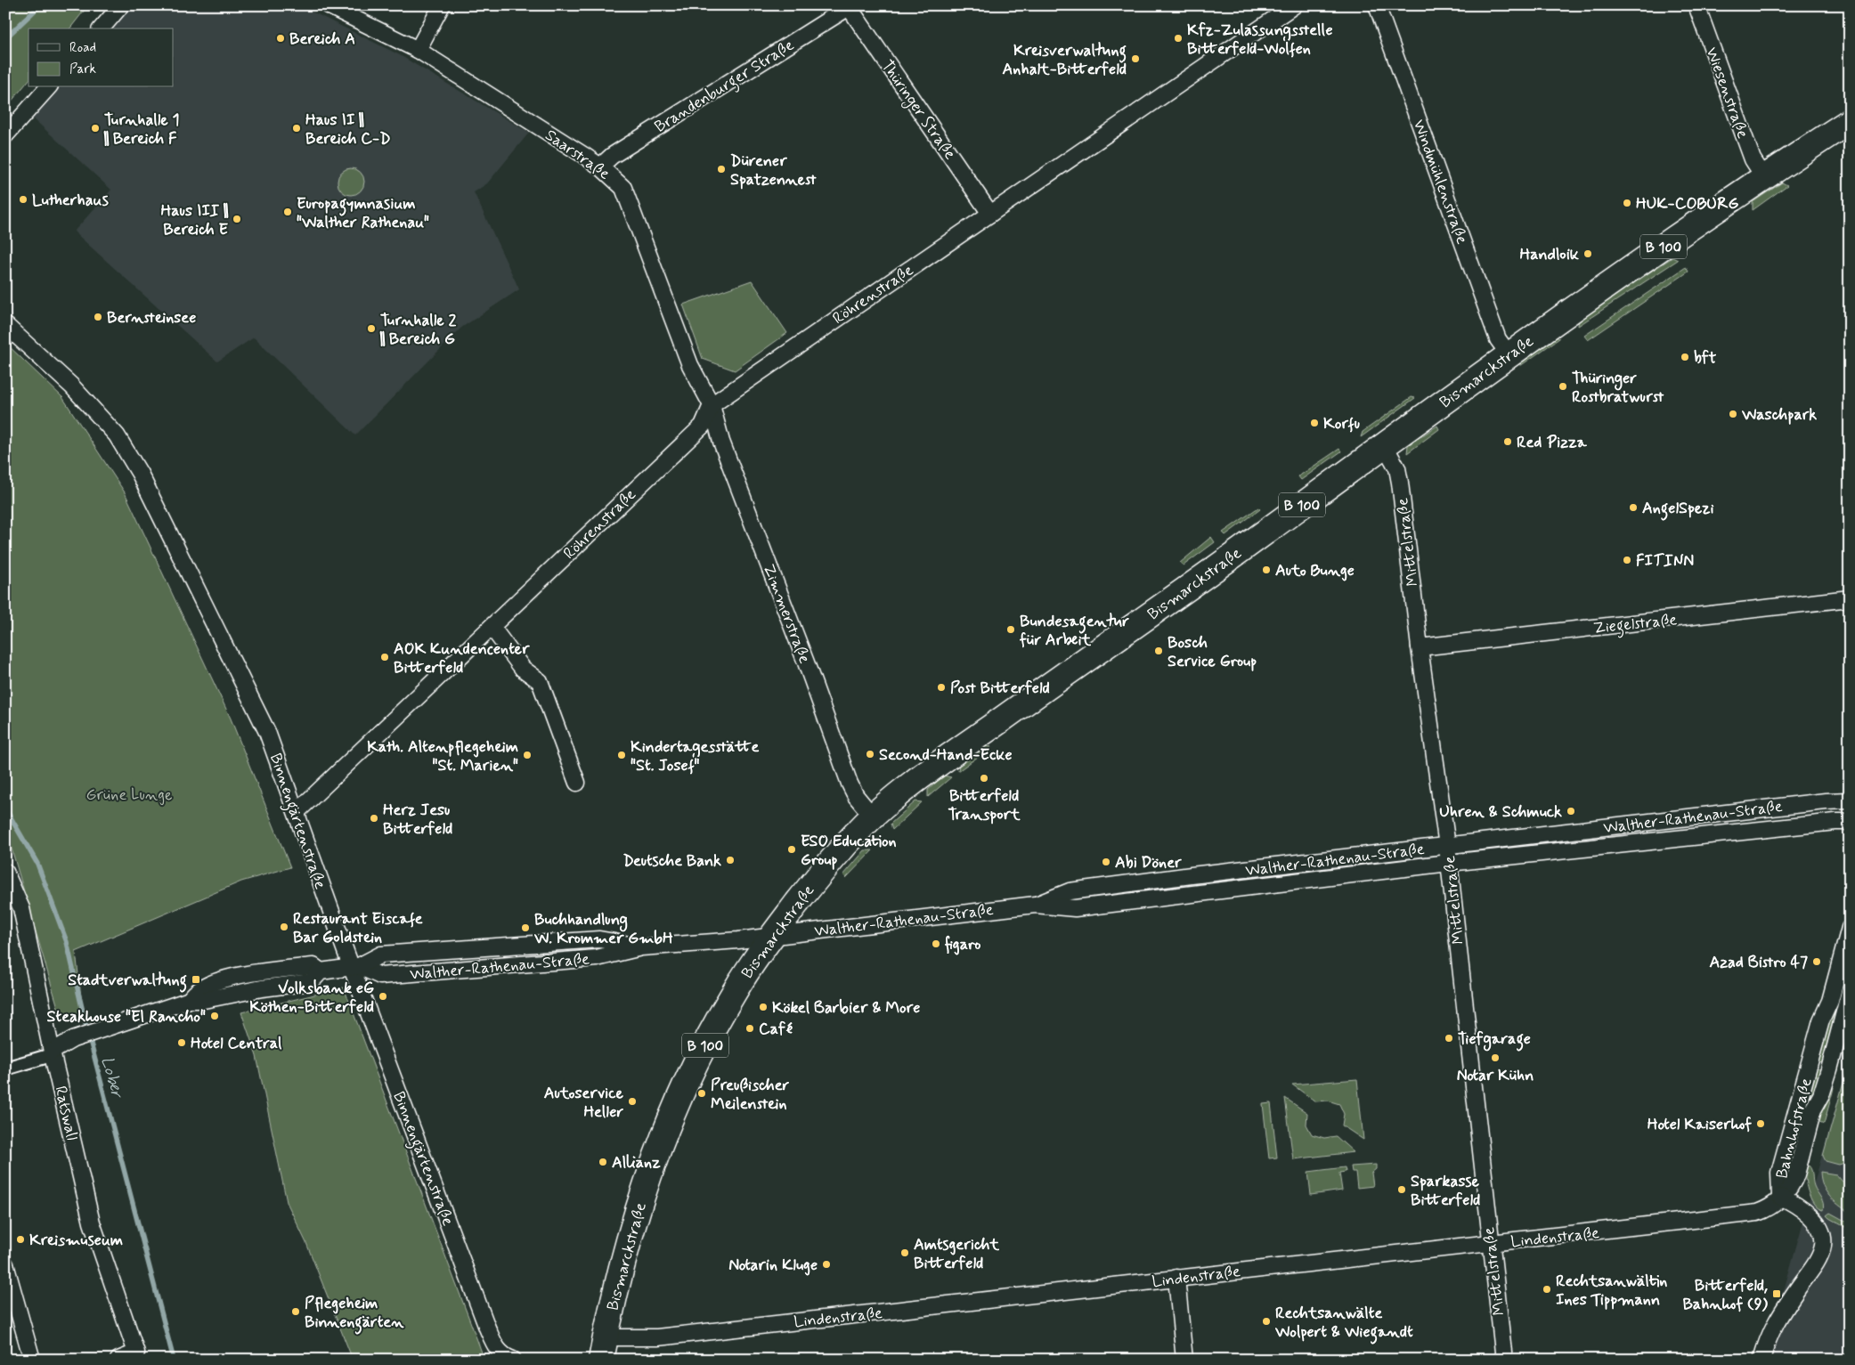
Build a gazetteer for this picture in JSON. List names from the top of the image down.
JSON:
{
  "streets": {
    "main road": ["B 100", "Bismarckstraße"],
    "street": [
      "Brandenburger Straße",
      "Wiesenstraße",
      "Thüringer Straße",
      "Saarstraße",
      "Windmühlenstraße",
      "Röhrenstraße",
      "Mittelstraße",
      "Zimmerstraße",
      "Ziegelstraße",
      "Walther-Rathenau-Straße",
      "Binnengärtenstraße",
      "Ratswall",
      "Bahnhofstraße",
      "Lindenstraße"
    ]
  },
  "crossings": [
    ["Brandenburger Straße", "Thüringer Straße"],
    ["Brandenburger Straße", "Saarstraße"],
    ["Wiesenstraße", "Bismarckstraße"],
    ["Thüringer Straße", "Röhrenstraße"],
    ["Saarstraße", "Röhrenstraße"],
    ["Saarstraße", "Zimmerstraße"],
    ["Windmühlenstraße", "Bismarckstraße"],
    ["Röhrenstraße", "Zimmerstraße"],
    ["Röhrenstraße", "Binnengärtenstraße"],
    ["Bismarckstraße", "Mittelstraße"],
    ["Bismarckstraße", "Zimmerstraße"],
    ["Bismarckstraße", "Walther-Rathenau-Straße"],
    ["Bismarckstraße", "Lindenstraße"],
    ["Mittelstraße", "Ziegelstraße"],
    ["Mittelstraße", "Walther-Rathenau-Straße"],
    ["Mittelstraße", "Lindenstraße"],
    ["Walther-Rathenau-Straße", "Binnengärtenstraße"],
    ["Walther-Rathenau-Straße", "Ratswall"],
    ["Bahnhofstraße", "Lindenstraße"]
  ],
  "water": ["Lober"],
  "parks": ["Grüne Lunge"],
  "places": {
    "other": [
      "Bereich A",
      "Kfz-Zulassungsstelle Bitterfeld-Wolfen",
      "Kreisverwaltung Anhalt-Bitterfeld",
      "Turnhalle 1 || Bereich F",
      "Haus II || Bereich C-D",
      "Dürener Spatzennest",
      "Lutherhaus",
      "HUK-COBURG",
      "Europagymnasium \"Walther Rathenau\"",
      "Haus III || Bereich E",
      "Handloik",
      "Bernsteinsee",
      "Turnhalle 2 || Bereich G",
      "bft",
      "Thüringer Rostbratwurst",
      "Waschpark",
      "Korfu",
      "Red Pizza",
      "AngelSpezi",
      "FITINN",
      "Auto Bunge",
      "Bundesagentur für Arbeit",
      "Bosch Service Group",
      "AOK Kundencenter Bitterfeld",
      "Post Bitterfeld",
      "Second-Hand-Ecke",
      "Kath. Altenpflegeheim \"St. Marien\"",
      "Kindertagesstätte \"St. Josef\"",
      "Bitterfeld Transport",
      "Uhren & Schmuck",
      "Herz Jesu Bitterfeld",
      "ESO Education Group",
      "Deutsche Bank",
      "Abi Döner",
      "Restaurant Eiscafe Bar Goldstein",
      "Buchhandlung W. Krommer GmbH",
      "figaro",
      "Azad Bistro 47",
      "Volksbank eG Köthen-Bitterfeld",
      "Kökel Barbier & More",
      "Steakhouse \"El Rancho\"",
      "Café",
      "Tiefgarage",
      "Hotel Central",
      "Notar Kühn",
      "Preußischer Meilenstein",
      "Autoservice Heller",
      "Hotel Kaiserhof",
      "Allianz",
      "Sparkasse Bitterfeld",
      "Kreismuseum",
      "Amtsgericht Bitterfeld",
      "Notarin Kluge",
      "Rechtsanwältin Ines Tippmann",
      "Pflegeheim Binnengärten",
      "Rechtsanwälte Wolpert & Wiegandt"
    ],
    "transit": ["Stadtverwaltung", "Bitterfeld, Bahnhof (9)"]
  },
  "legend": ["Road", "Park"]
}
